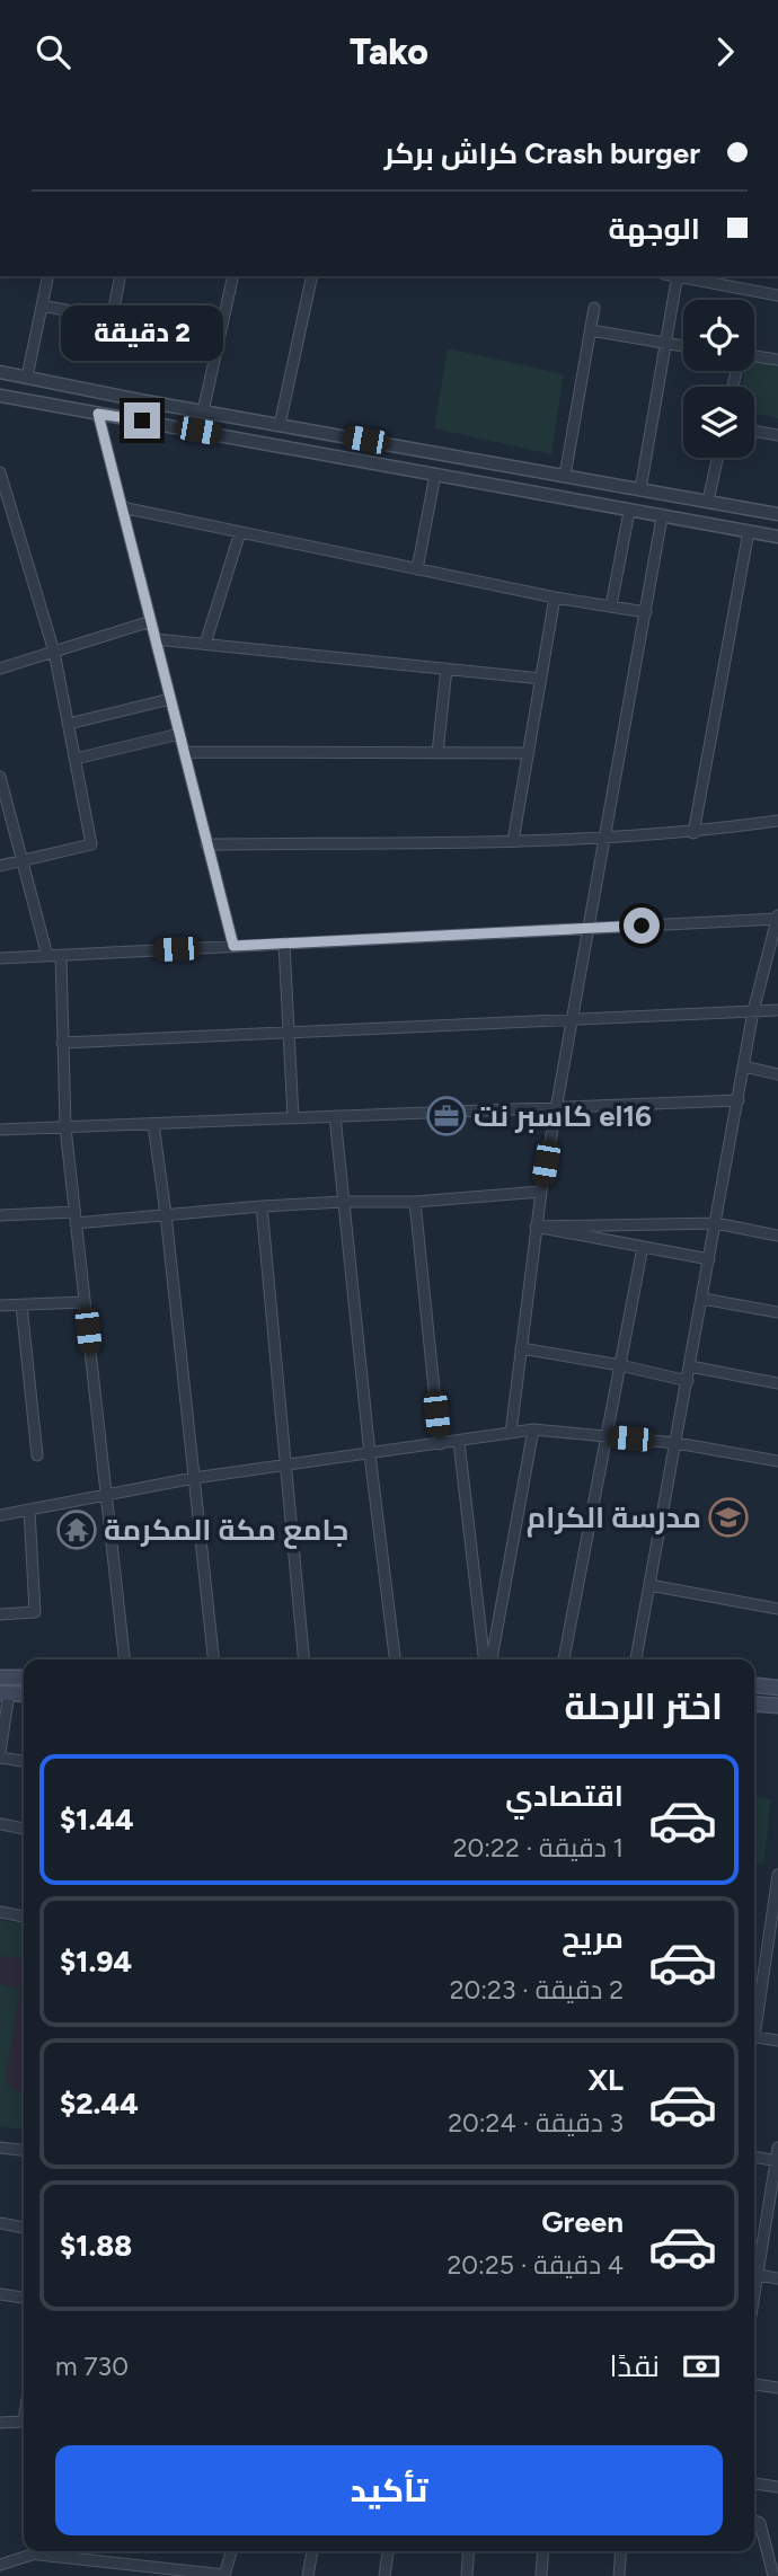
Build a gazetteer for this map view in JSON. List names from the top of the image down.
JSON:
{
  "places": {
    "office": ["كاسبر نت el16"],
    "school or university": ["مدرسة الكرام"],
    "temple": ["جامع مكة المكرمة"]
  },
  "page": {
    "header": "Tako",
    "banner": ["Crash burger كراش بركر", "الوجهة"],
    "bubble": "2 دقيقة",
    "heading": "اختر الرحلة",
    "list": [
      {
        "name": "اقتصادي",
        "note": "1 دقيقة · 20:22",
        "value": "$1.44"
      },
      {
        "name": "مريح",
        "note": "2 دقيقة · 20:23",
        "value": "$1.94"
      },
      {
        "name": "XL",
        "note": "3 دقيقة · 20:24",
        "value": "$2.44"
      },
      {
        "name": "Green",
        "note": "4 دقيقة · 20:25",
        "value": "$1.88"
      }
    ],
    "pay": ["نقدًا", "730 m"],
    "buttons": "تأكيد"
  }
}
